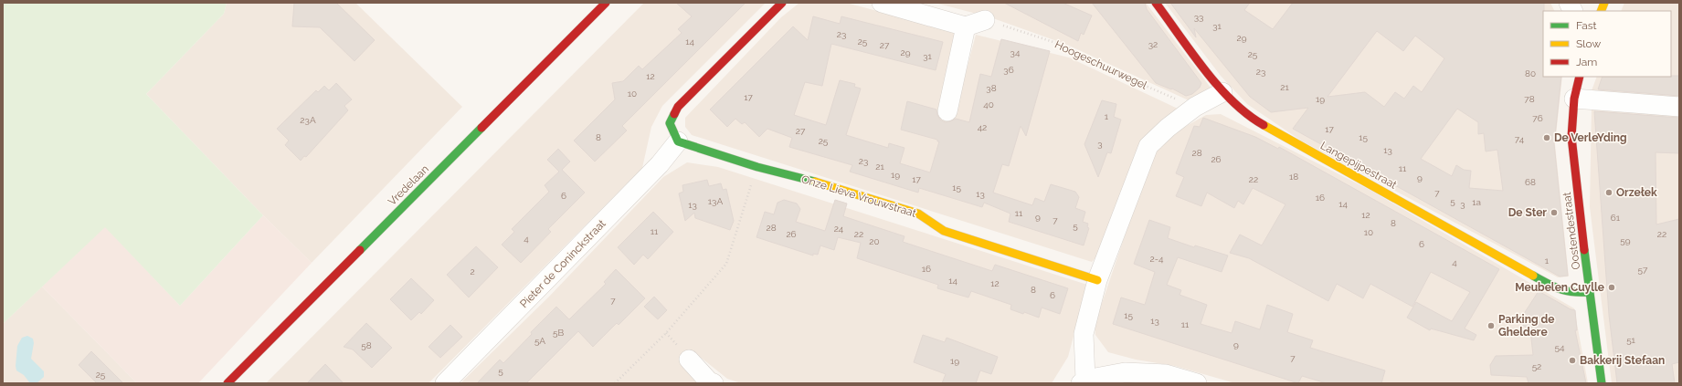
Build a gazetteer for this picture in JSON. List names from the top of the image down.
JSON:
{
  "streets": {
    "street": [
      "Langepijpestraat",
      "Vredelaan",
      "Onze Lieve Vrouwstraat",
      "Oostendestraat",
      "Pieter de Coninckstraat"
    ],
    "path": ["Hoogeschuurwegel"]
  },
  "crossings": [
    ["Langepijpestraat", "Oostendestraat"],
    ["Onze Lieve Vrouwstraat", "Pieter de Coninckstraat"]
  ],
  "places": [
    "De VerleYding",
    "Orzełek",
    "De Ster",
    "Meubelen Cuylle",
    "Parking de Gheldere",
    "Bakkerij Stefaan"
  ],
  "house_numbers": [
    "33",
    "31",
    "23",
    "29",
    "14",
    "25",
    "32",
    "27",
    "29",
    "34",
    "25",
    "31",
    "36",
    "23",
    "80",
    "12",
    "21",
    "38",
    "10",
    "17",
    "19",
    "78",
    "40",
    "1",
    "76",
    "23A",
    "42",
    "17",
    "27",
    "8",
    "15",
    "74",
    "25",
    "3",
    "13",
    "28",
    "26",
    "23",
    "21",
    "11",
    "19",
    "18",
    "9",
    "17",
    "22",
    "68",
    "15",
    "7",
    "13",
    "6",
    "16",
    "13A",
    "5",
    "1a",
    "14",
    "3",
    "13",
    "11",
    "12",
    "9",
    "61",
    "7",
    "8",
    "5",
    "28",
    "24",
    "11",
    "10",
    "26",
    "22",
    "22",
    "4",
    "59",
    "20",
    "6",
    "2-4",
    "1",
    "4",
    "16",
    "57",
    "2",
    "14",
    "12",
    "8",
    "6",
    "7",
    "15",
    "13",
    "11",
    "5B",
    "51",
    "5A",
    "9",
    "58",
    "54",
    "7",
    "19",
    "52",
    "5",
    "25"
  ],
  "legend": ["Fast", "Slow", "Jam"]
}
